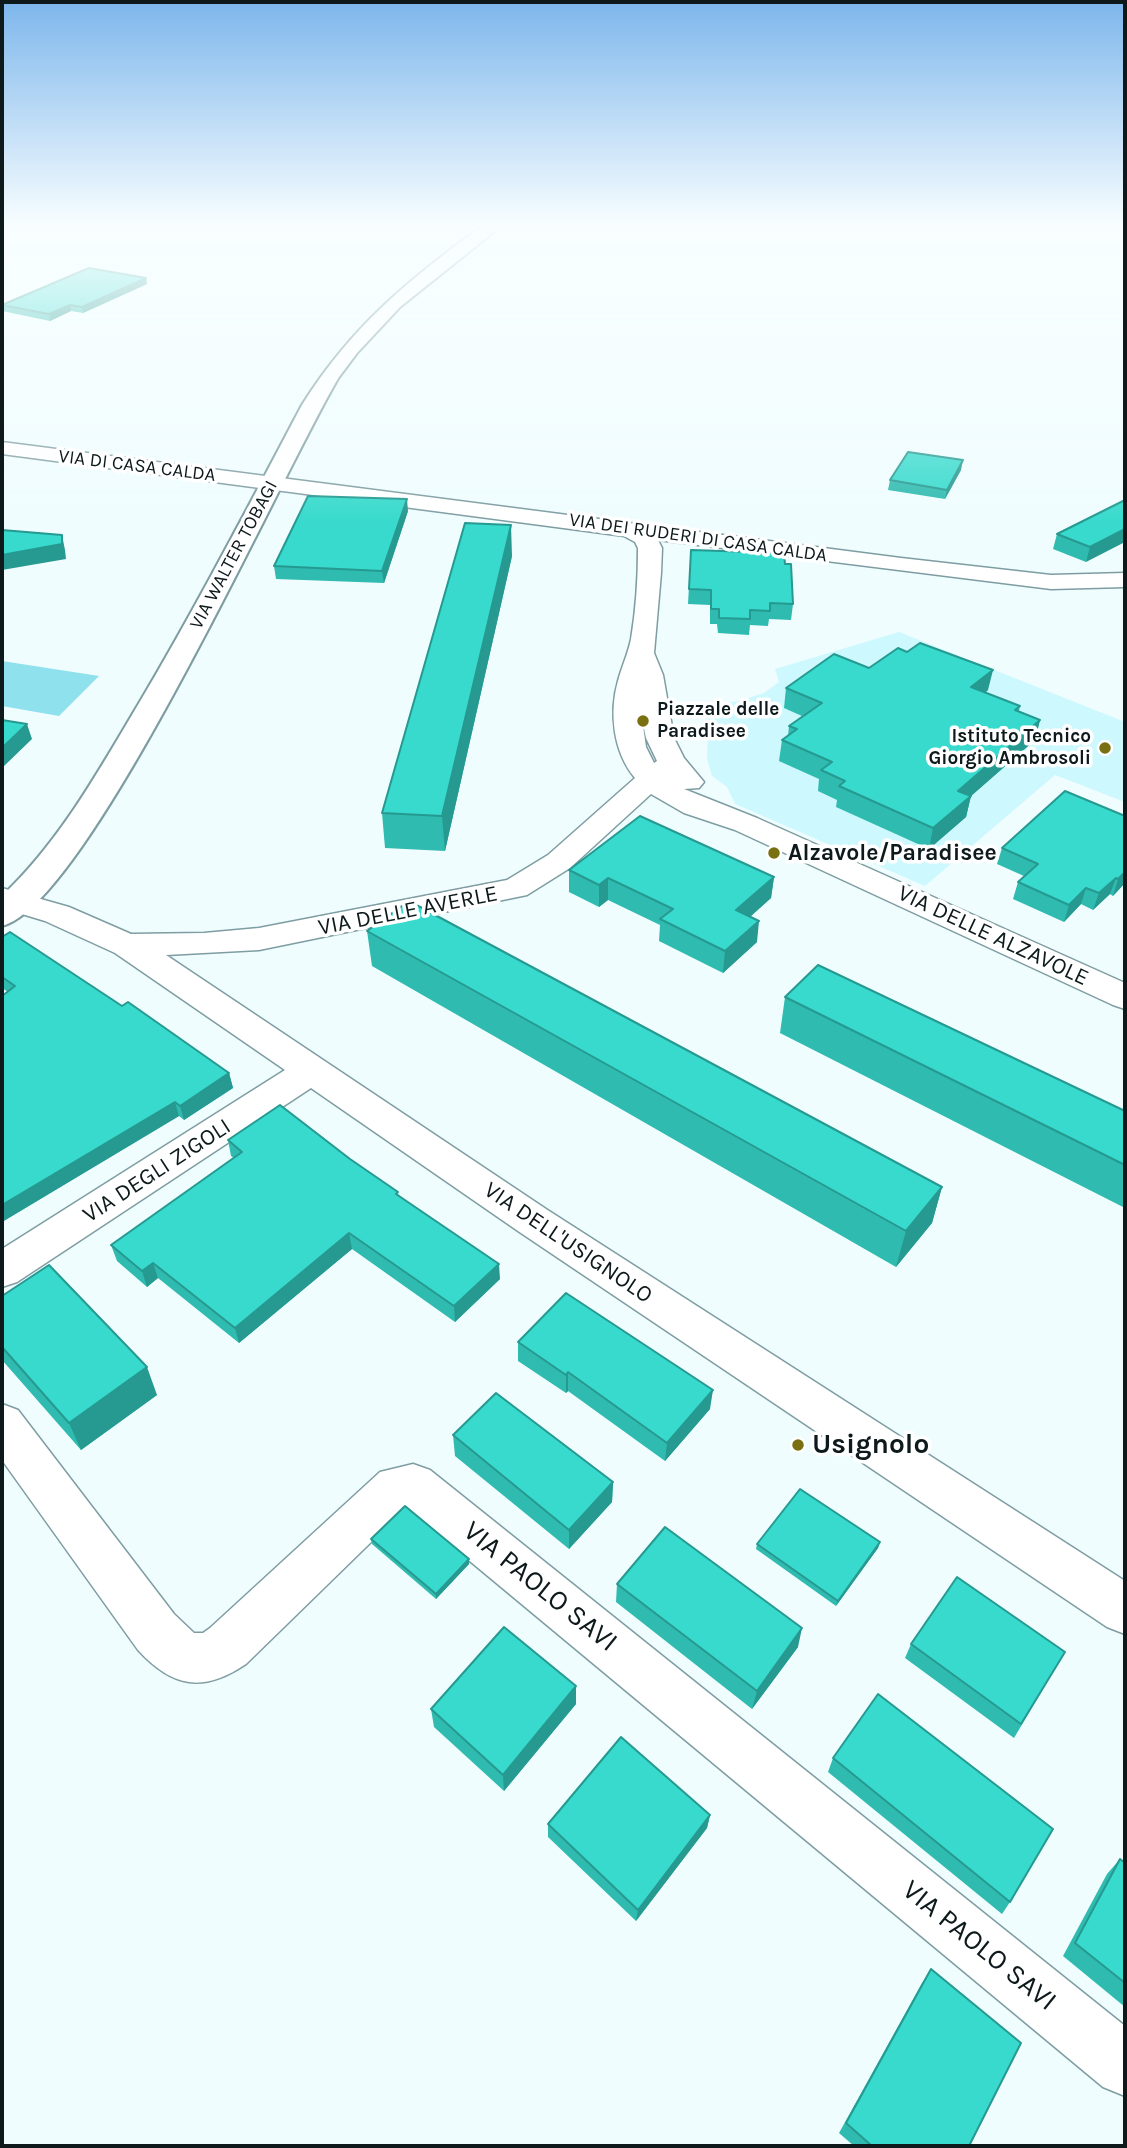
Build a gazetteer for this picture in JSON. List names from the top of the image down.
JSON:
{
  "streets": {
    "street": [
      "VIA DI CASA CALDA",
      "VIA DEI RUDERI DI CASA CALDA",
      "VIA WALTER TOBAGI",
      "VIA DELLE AVERLE",
      "VIA DELLE ALZAVOLE",
      "VIA DEGLI ZIGOLI",
      "VIA DELL'USIGNOLO",
      "VIA PAOLO SAVI"
    ]
  },
  "crossings": [
    ["VIA DI CASA CALDA", "VIA DEI RUDERI DI CASA CALDA"],
    ["VIA DI CASA CALDA", "VIA WALTER TOBAGI"],
    ["VIA DEI RUDERI DI CASA CALDA", "VIA WALTER TOBAGI"],
    ["VIA WALTER TOBAGI", "VIA DELL'USIGNOLO"],
    ["VIA DELLE AVERLE", "VIA DELLE ALZAVOLE"],
    ["VIA DELLE AVERLE", "VIA DELL'USIGNOLO"],
    ["VIA DEGLI ZIGOLI", "VIA DELL'USIGNOLO"]
  ],
  "places": [
    "Piazzale delle Paradisee",
    "Istituto Tecnico Giorgio Ambrosoli",
    "Alzavole/Paradisee",
    "Usignolo"
  ]
}
